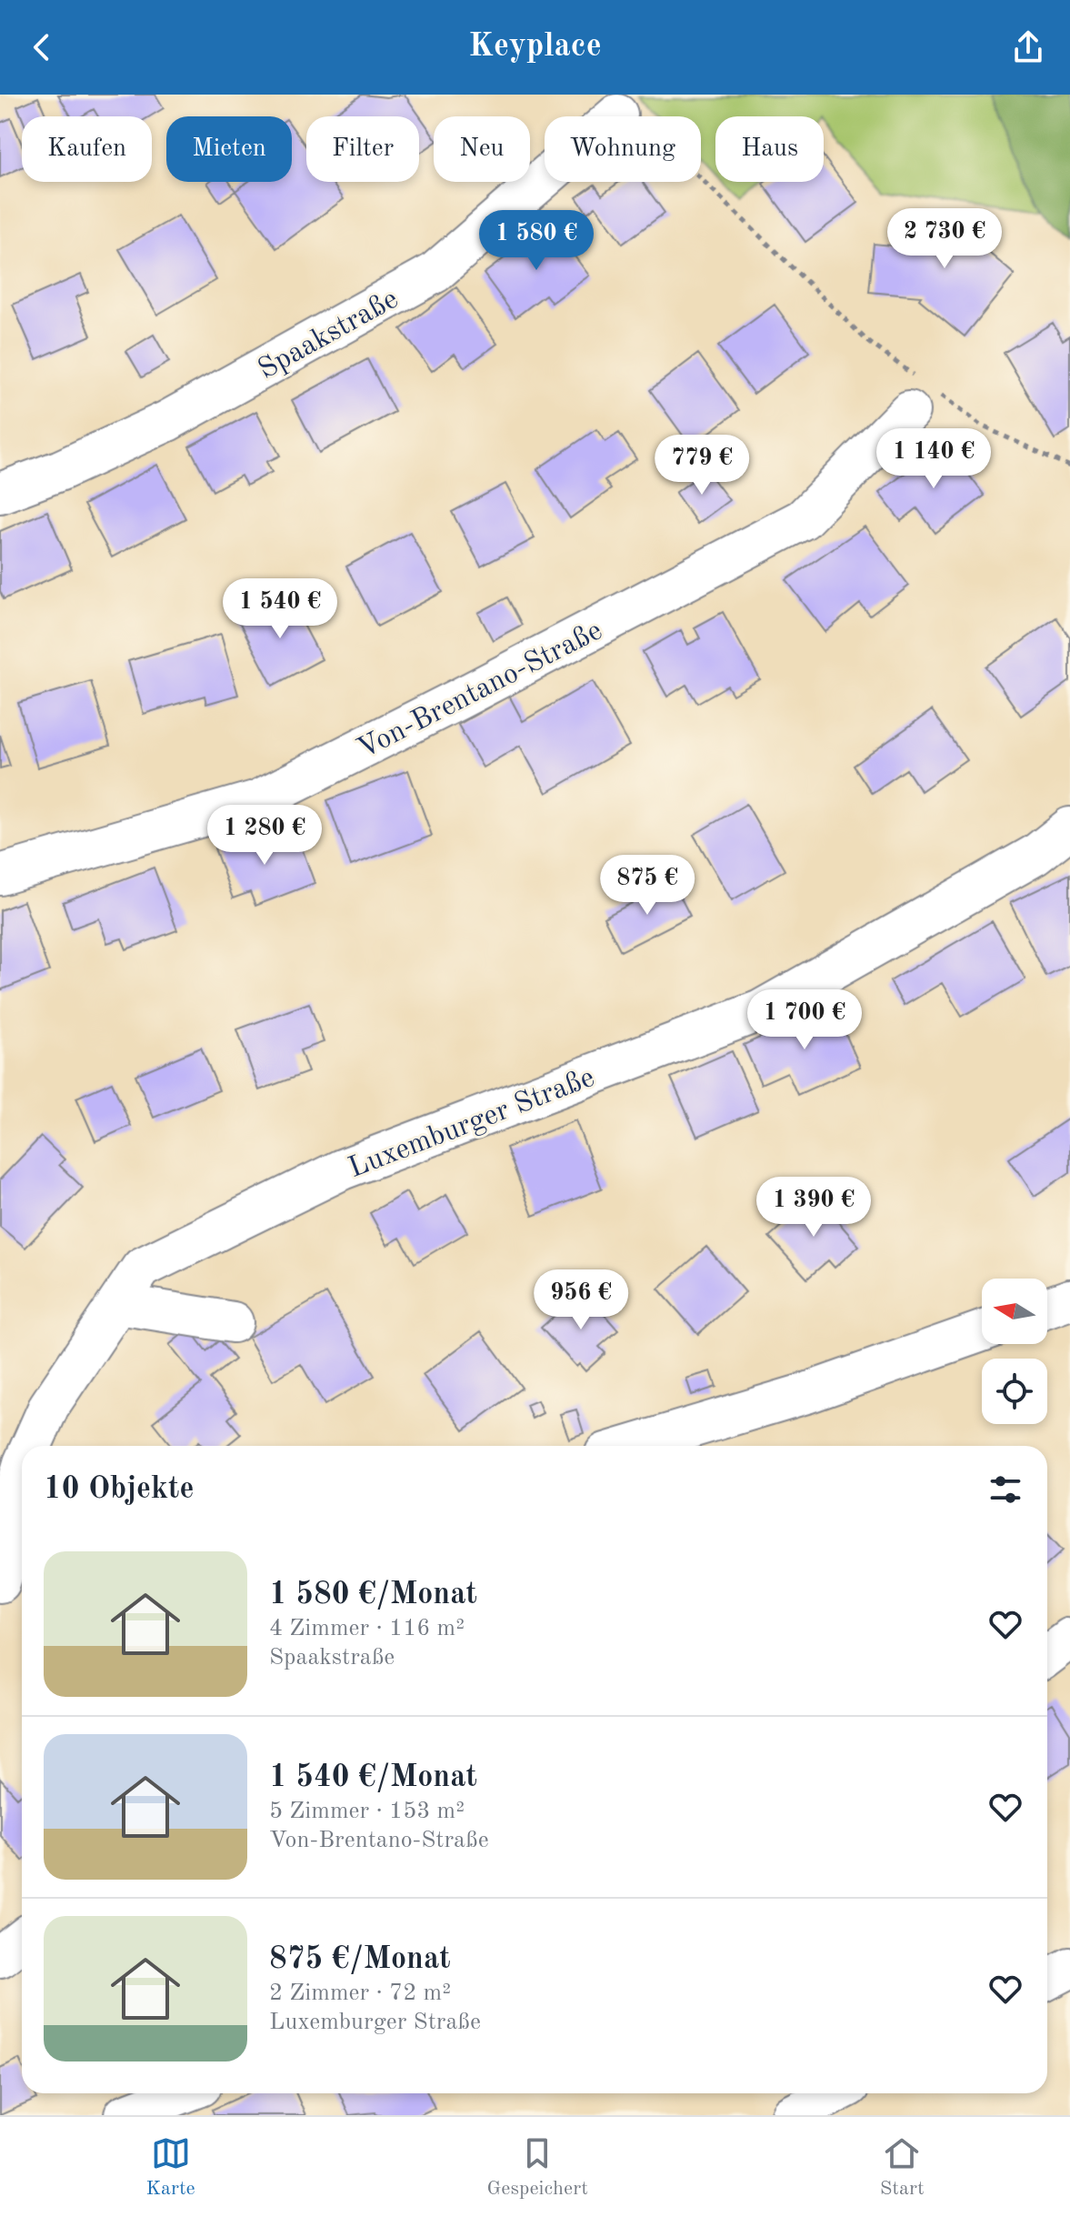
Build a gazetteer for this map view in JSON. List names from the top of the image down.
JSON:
{
  "streets": {
    "street": ["Spaakstraße", "Von-Brentano-Straße", "Luxemburger Straße"]
  },
  "north": "left",
  "page": {
    "header": "Keyplace",
    "chip": [
      "Kaufen",
      "Mieten",
      "Filter",
      "Neu",
      "Wohnung",
      "Haus"
    ],
    "price": [
      "2 730 €",
      "1 580 €",
      "1 140 €",
      "779 €",
      "1 540 €",
      "1 280 €",
      "875 €",
      "1 700 €",
      "1 390 €",
      "956 €"
    ],
    "heading": "10 Objekte",
    "list": [
      {
        "name": "1 580 €/Monat",
        "note": "4 Zimmer · 116 m² · Spaakstraße"
      },
      {
        "name": "1 540 €/Monat",
        "note": "5 Zimmer · 153 m² · Von-Brentano-Straße"
      },
      {
        "name": "875 €/Monat",
        "note": "2 Zimmer · 72 m² · Luxemburger Straße"
      }
    ],
    "tabs": ["Karte", "Gespeichert", "Start"]
  }
}
